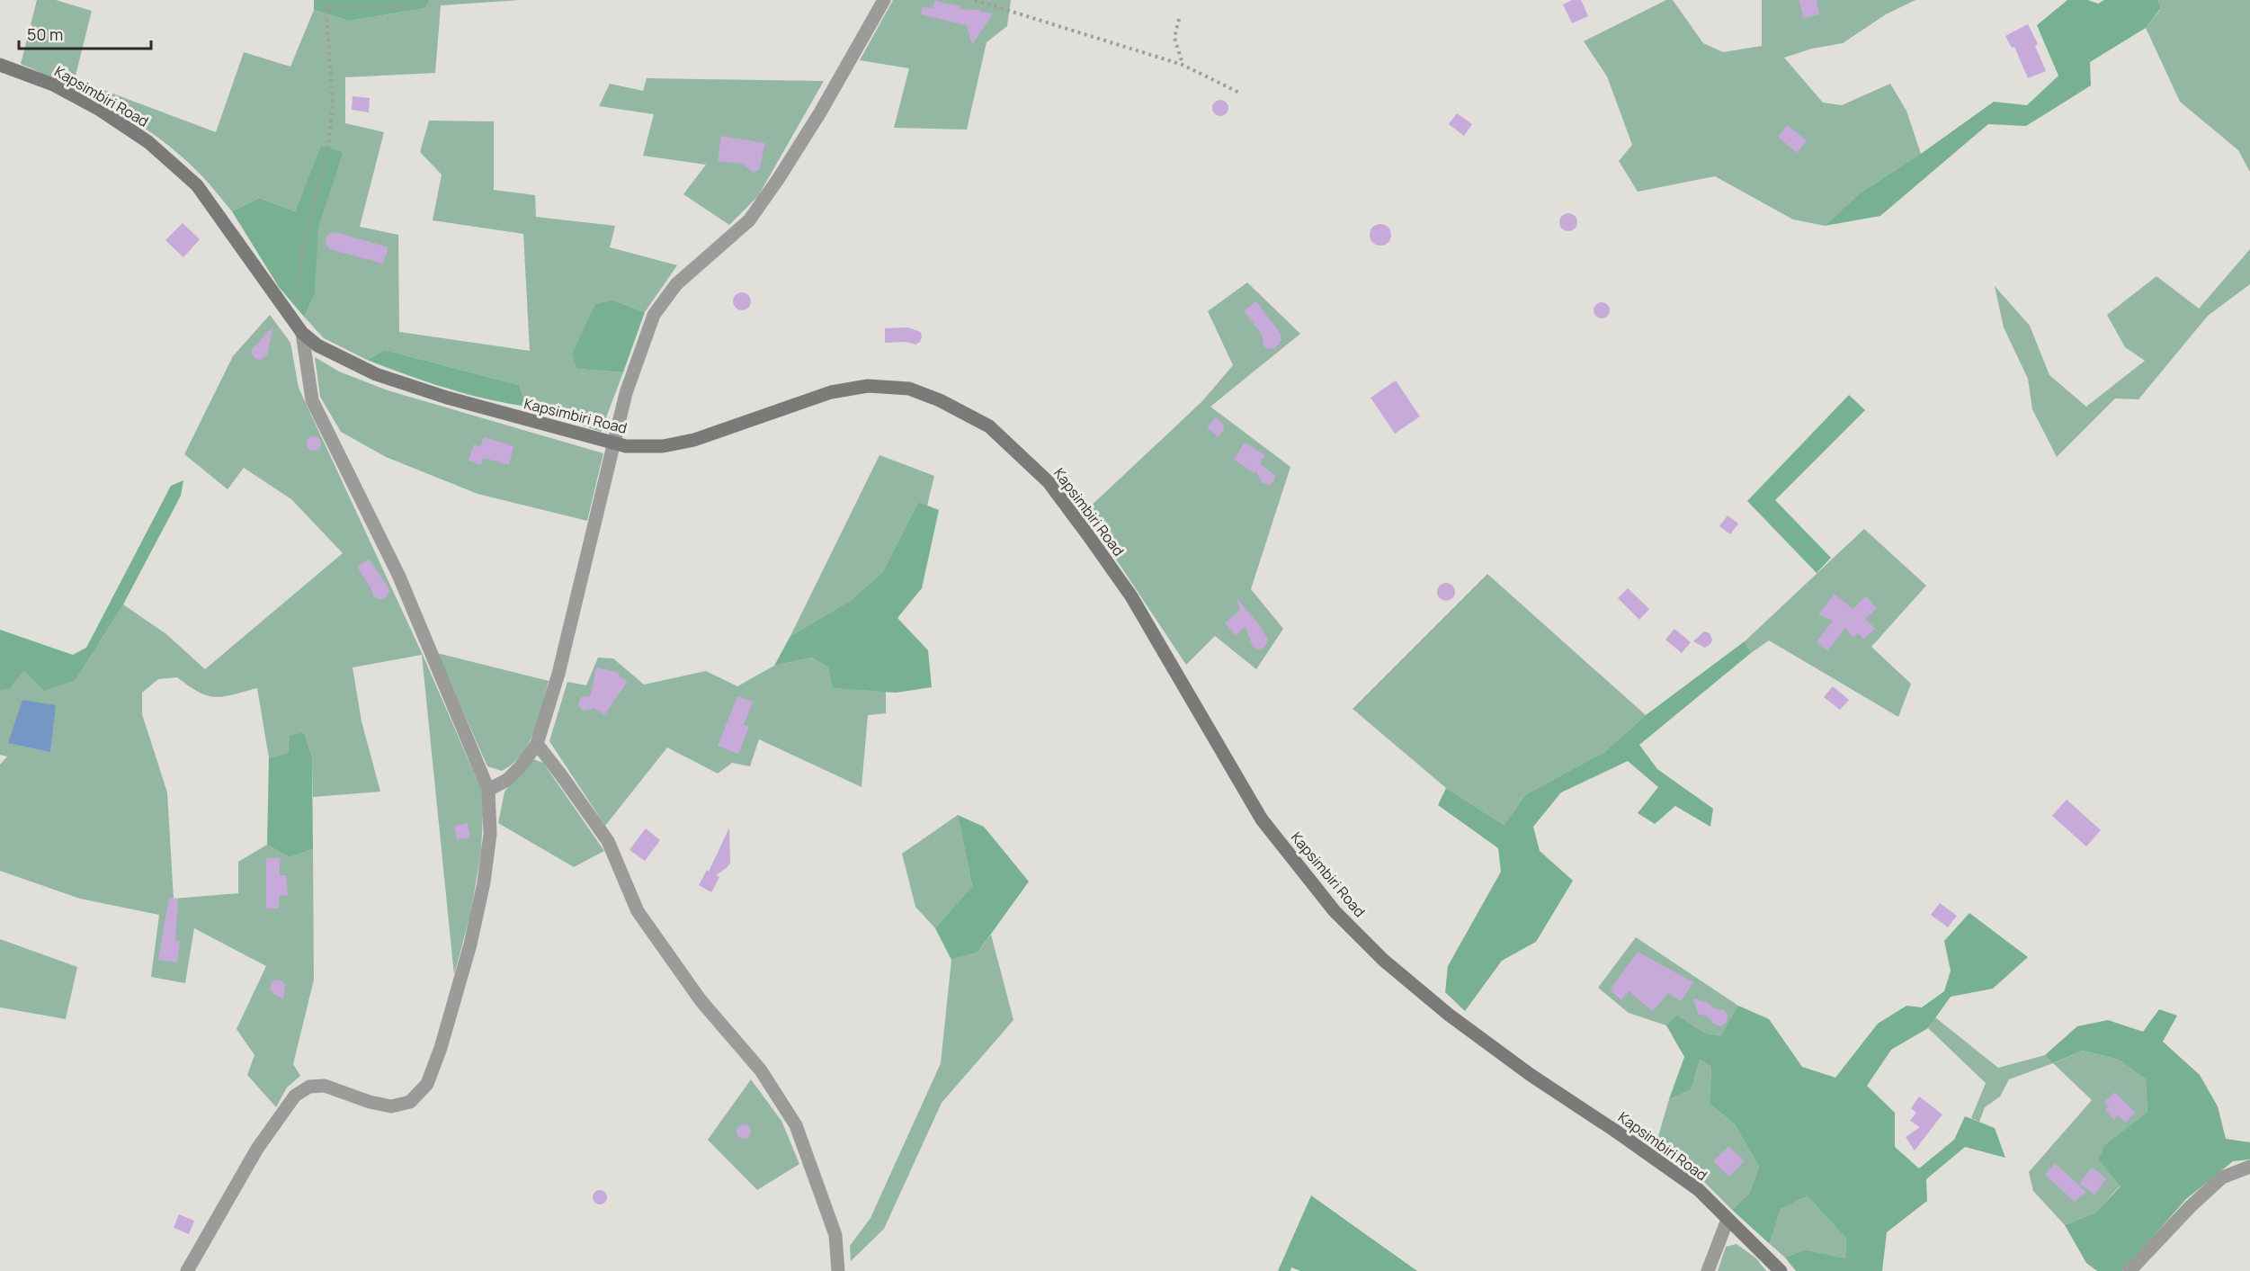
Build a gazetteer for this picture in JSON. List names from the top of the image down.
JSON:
{
  "streets": {
    "street": ["Kapsimbiri Road"]
  },
  "scale_bar": "50 m"
}
